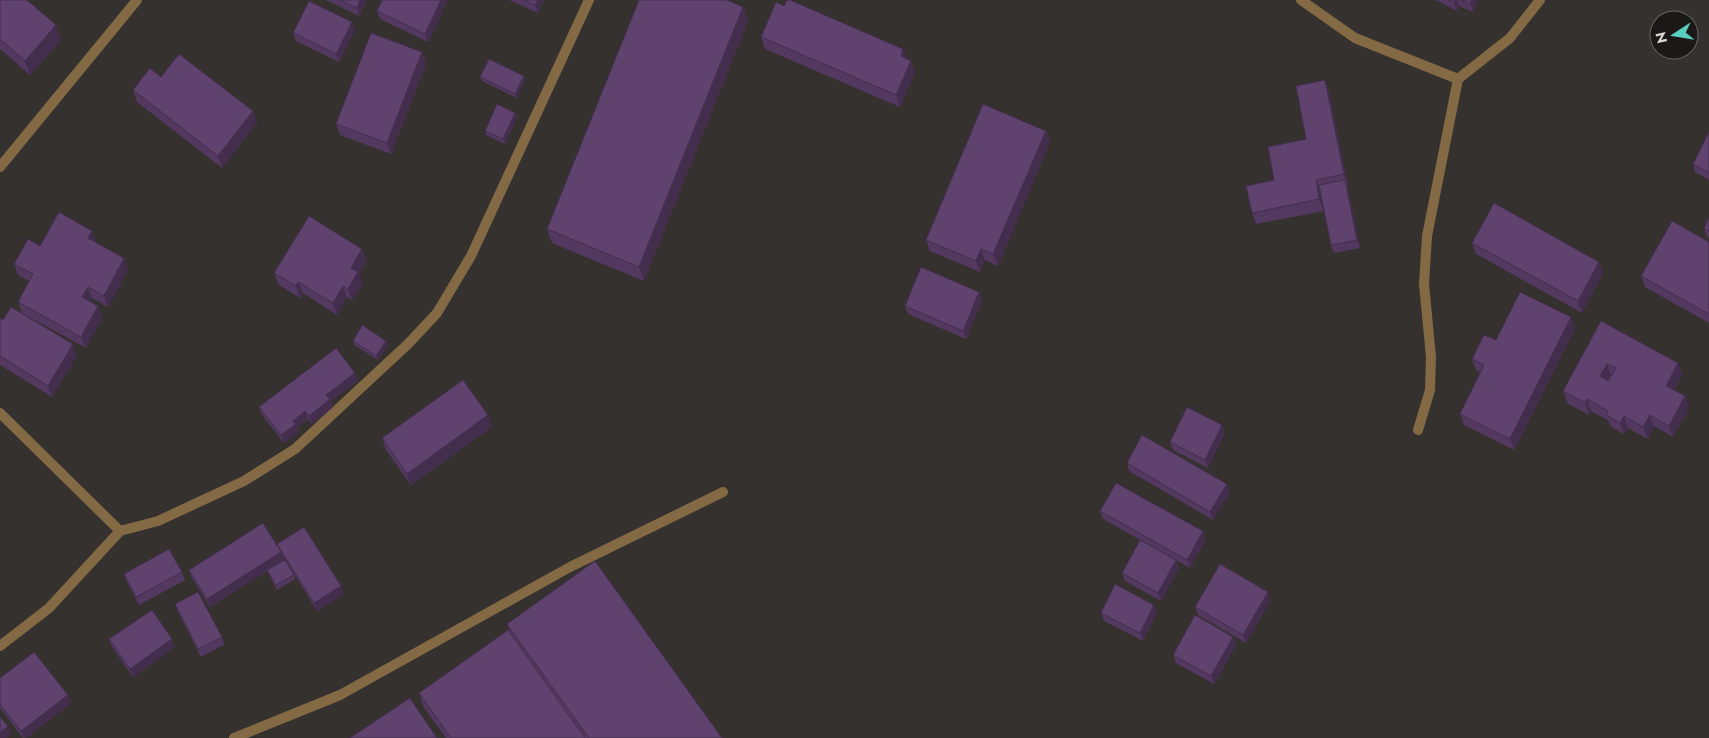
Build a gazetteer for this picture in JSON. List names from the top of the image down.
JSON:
{
  "north": "left"
}
